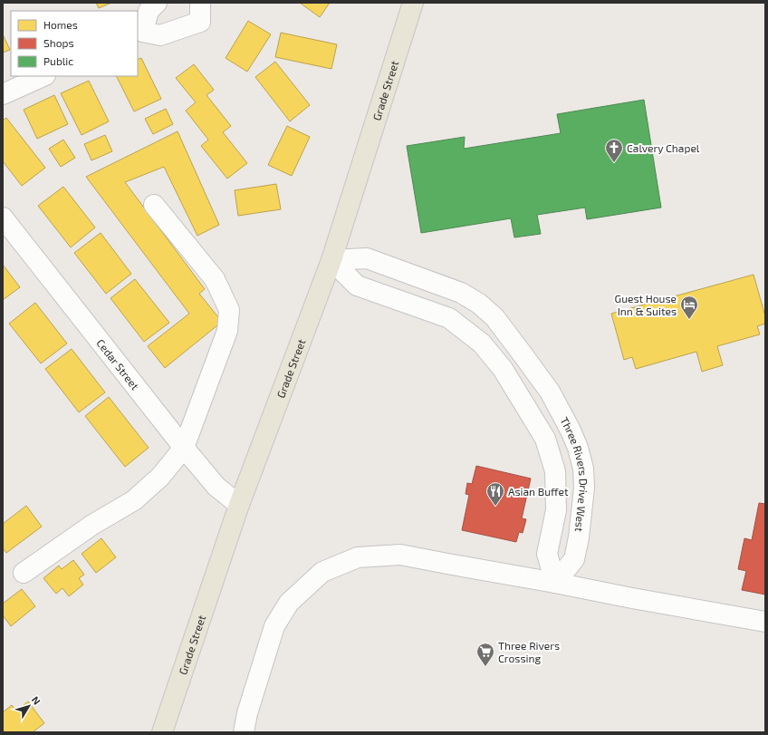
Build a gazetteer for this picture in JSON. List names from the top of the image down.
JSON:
{
  "streets": {
    "main road": ["Grade Street"],
    "street": ["Cedar Street", "Three Rivers Drive West"]
  },
  "crossings": [
    ["Grade Street", "Cedar Street"],
    ["Grade Street", "Three Rivers Drive West"]
  ],
  "places": {
    "church": ["Calvery Chapel"],
    "hotel": ["Guest House Inn & Suites"],
    "restaurant": ["Asian Buffet"],
    "supermarket": ["Three Rivers Crossing"]
  },
  "legend": ["Homes", "Shops", "Public"],
  "north": "top right"
}
